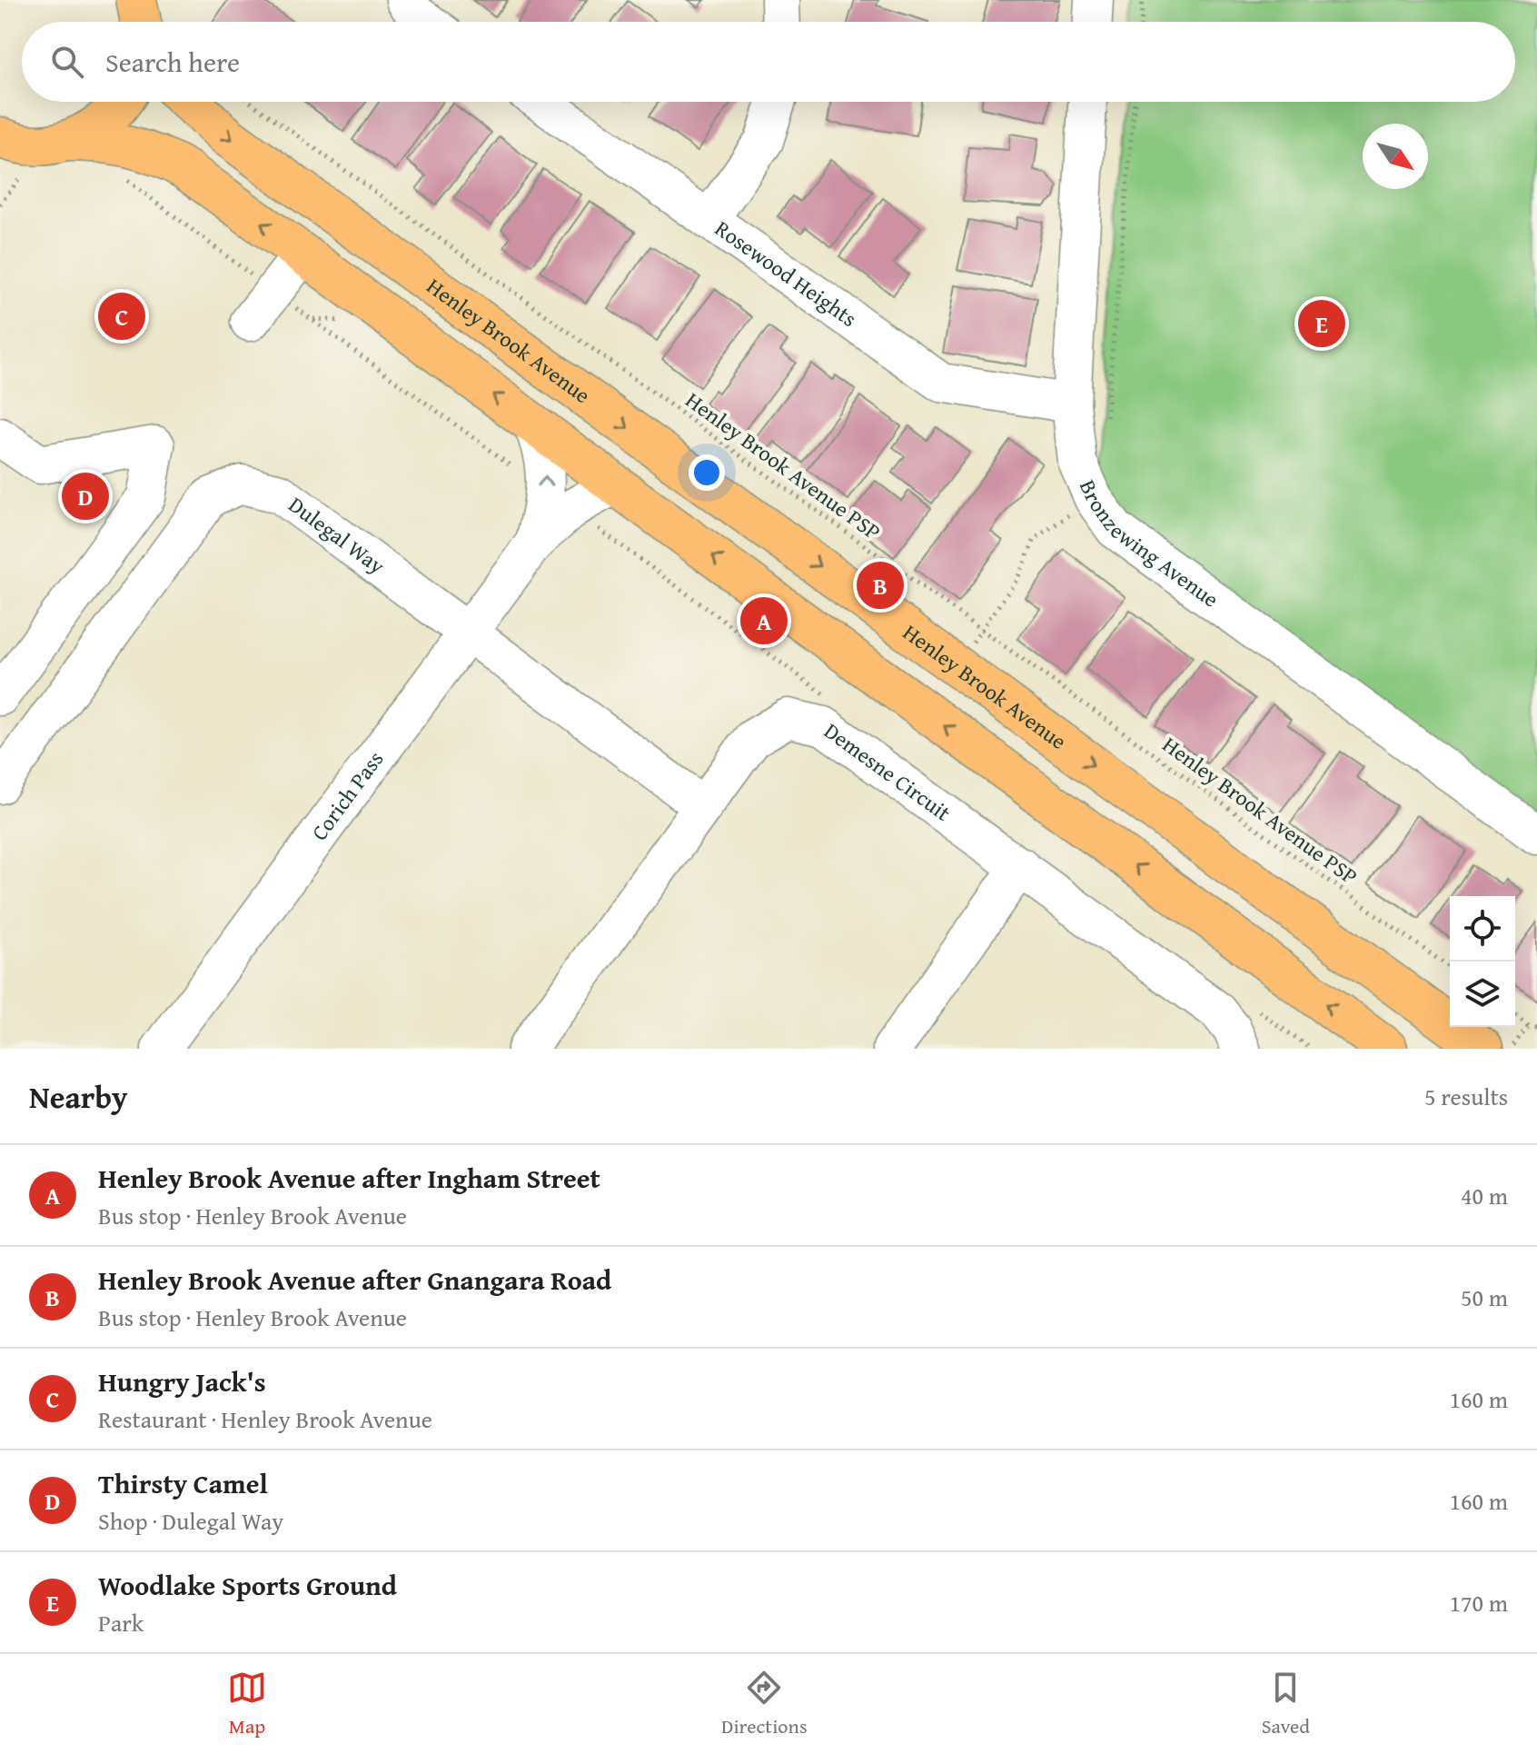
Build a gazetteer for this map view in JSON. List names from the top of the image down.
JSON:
{
  "streets": {
    "main road": ["Henley Brook Avenue"],
    "street": [
      "Rosewood Heights",
      "Dulegal Way",
      "Bronzewing Avenue",
      "Demesne Circuit",
      "Corich Pass"
    ],
    "path": ["Henley Brook Avenue PSP"]
  },
  "crossings": [
    ["Rosewood Heights", "Bronzewing Avenue"],
    ["Dulegal Way", "Demesne Circuit"],
    ["Dulegal Way", "Corich Pass"]
  ],
  "north": "bottom right",
  "page": {
    "search": "Search here",
    "pins": [
      "C",
      "E",
      "D",
      "B",
      "A"
    ],
    "heading": ["Nearby", "5 results"],
    "list": [
      {
        "mark": "A",
        "name": "Henley Brook Avenue after Ingham Street",
        "note": "Bus stop · Henley Brook Avenue",
        "value": "40 m"
      },
      {
        "mark": "B",
        "name": "Henley Brook Avenue after Gnangara Road",
        "note": "Bus stop · Henley Brook Avenue",
        "value": "50 m"
      },
      {
        "mark": "C",
        "name": "Hungry Jack's",
        "note": "Restaurant · Henley Brook Avenue",
        "value": "160 m"
      },
      {
        "mark": "D",
        "name": "Thirsty Camel",
        "note": "Shop · Dulegal Way",
        "value": "160 m"
      },
      {
        "mark": "E",
        "name": "Woodlake Sports Ground",
        "note": "Park",
        "value": "170 m"
      }
    ],
    "nav": ["Map", "Directions", "Saved"]
  }
}
